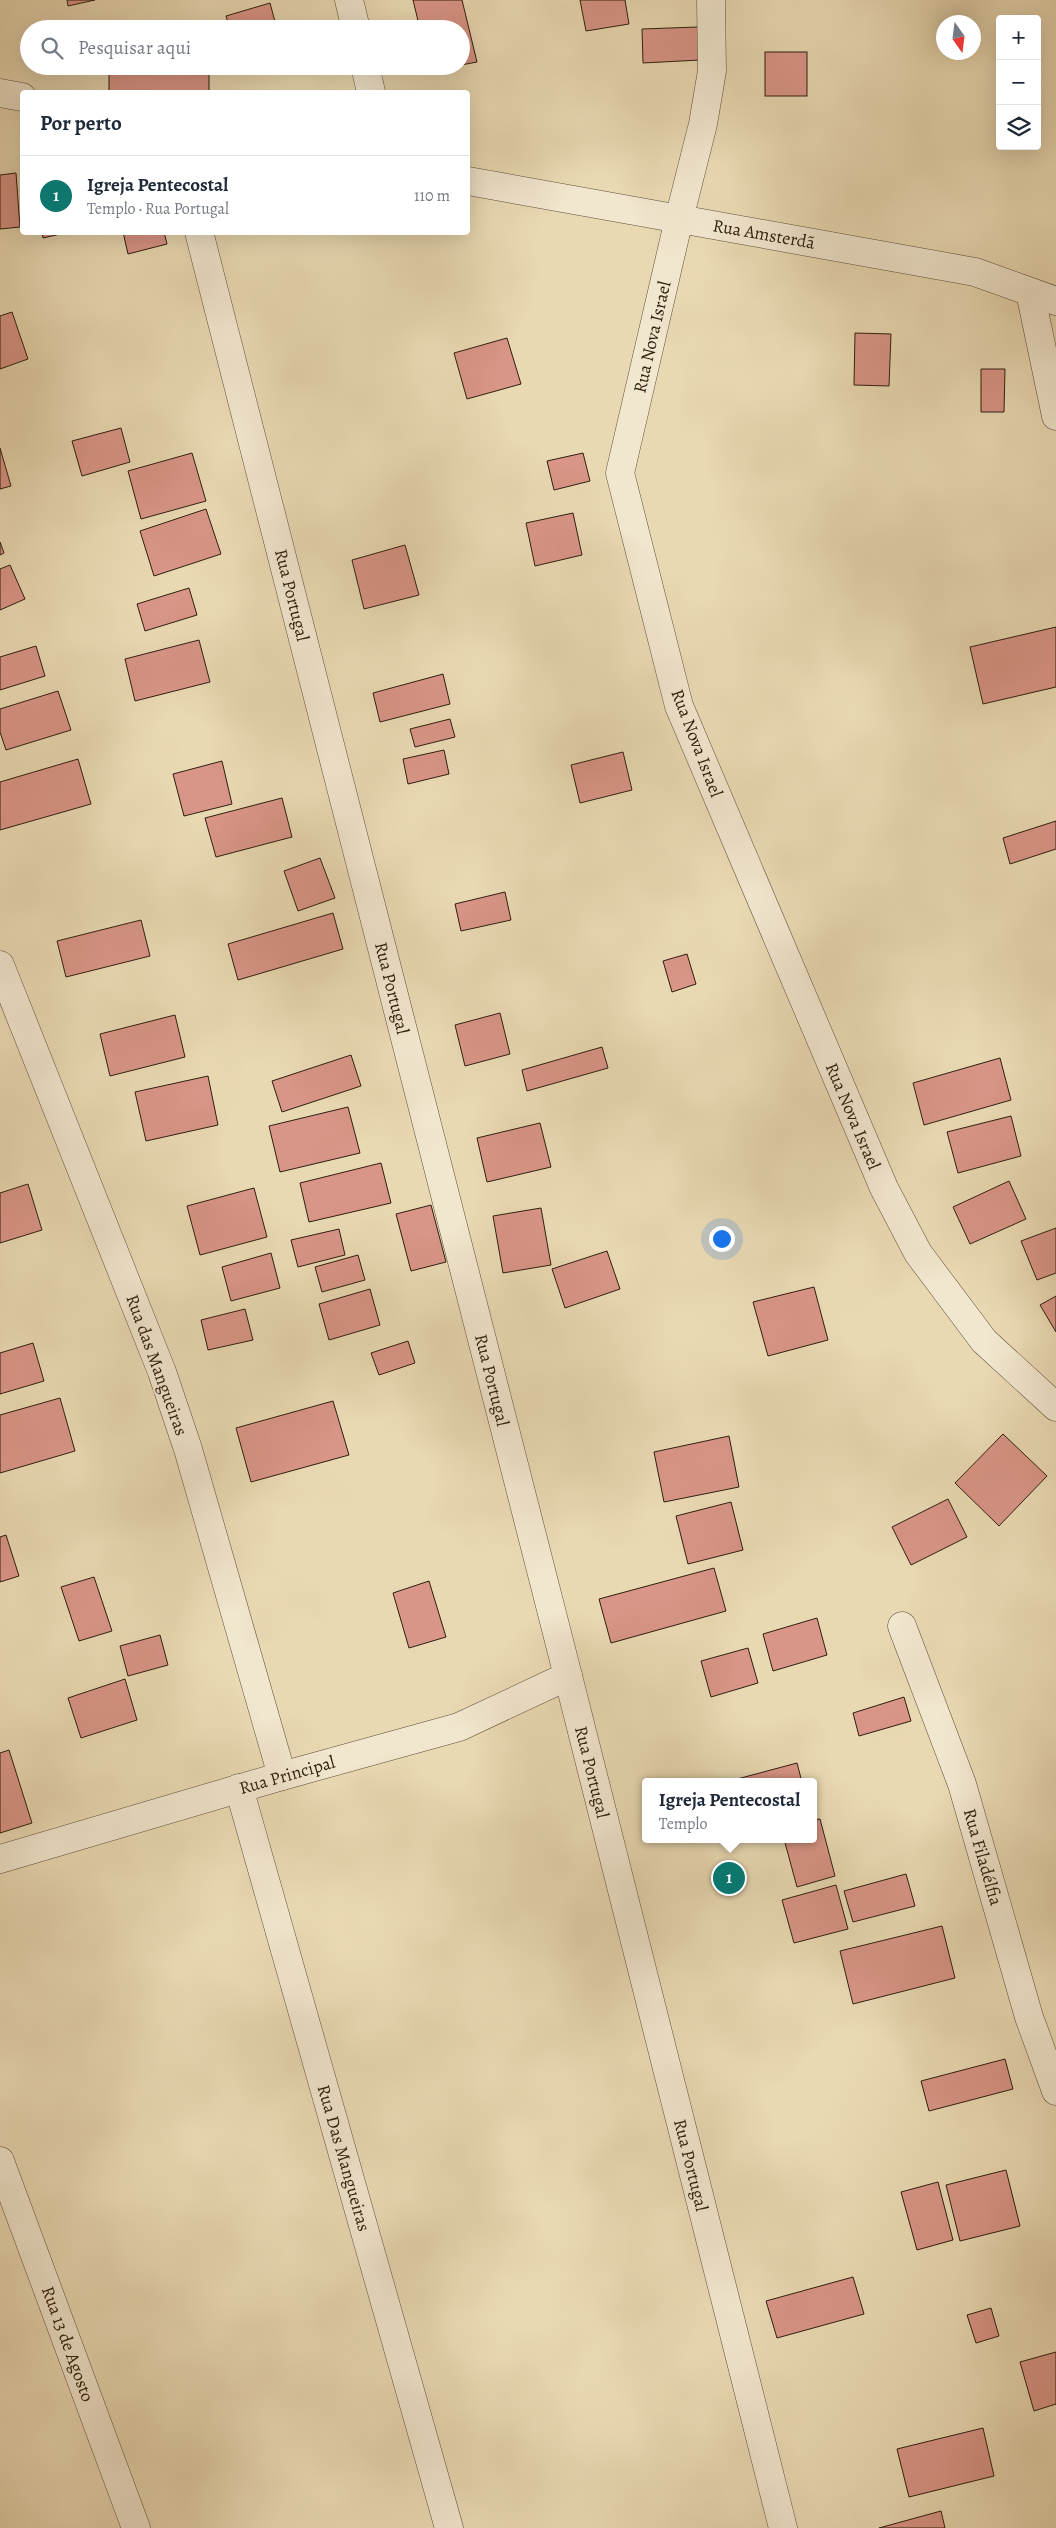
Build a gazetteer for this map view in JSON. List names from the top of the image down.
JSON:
{
  "streets": {
    "street": [
      "Rua Amsterdã",
      "Rua Nova Israel",
      "Rua Portugal",
      "Rua das Mangueiras",
      "Rua Principal",
      "Rua Filadélfia",
      "Rua Das Mangueiras",
      "Rua 13 de Agosto"
    ]
  },
  "crossings": [
    ["Rua Amsterdã", "Rua Nova Israel"],
    ["Rua Portugal", "Rua Principal"],
    ["Rua das Mangueiras", "Rua Principal"],
    ["Rua Principal", "Rua Das Mangueiras"]
  ],
  "north": "bottom",
  "page": {
    "map_buttons": ["+", "−"],
    "search": "Pesquisar aqui",
    "heading": "Por perto",
    "list": [
      {
        "mark": "1",
        "name": "Igreja Pentecostal",
        "note": "Templo · Rua Portugal",
        "value": "110 m"
      }
    ],
    "popup": ["Igreja Pentecostal", "Templo"],
    "pins": "1"
  }
}
